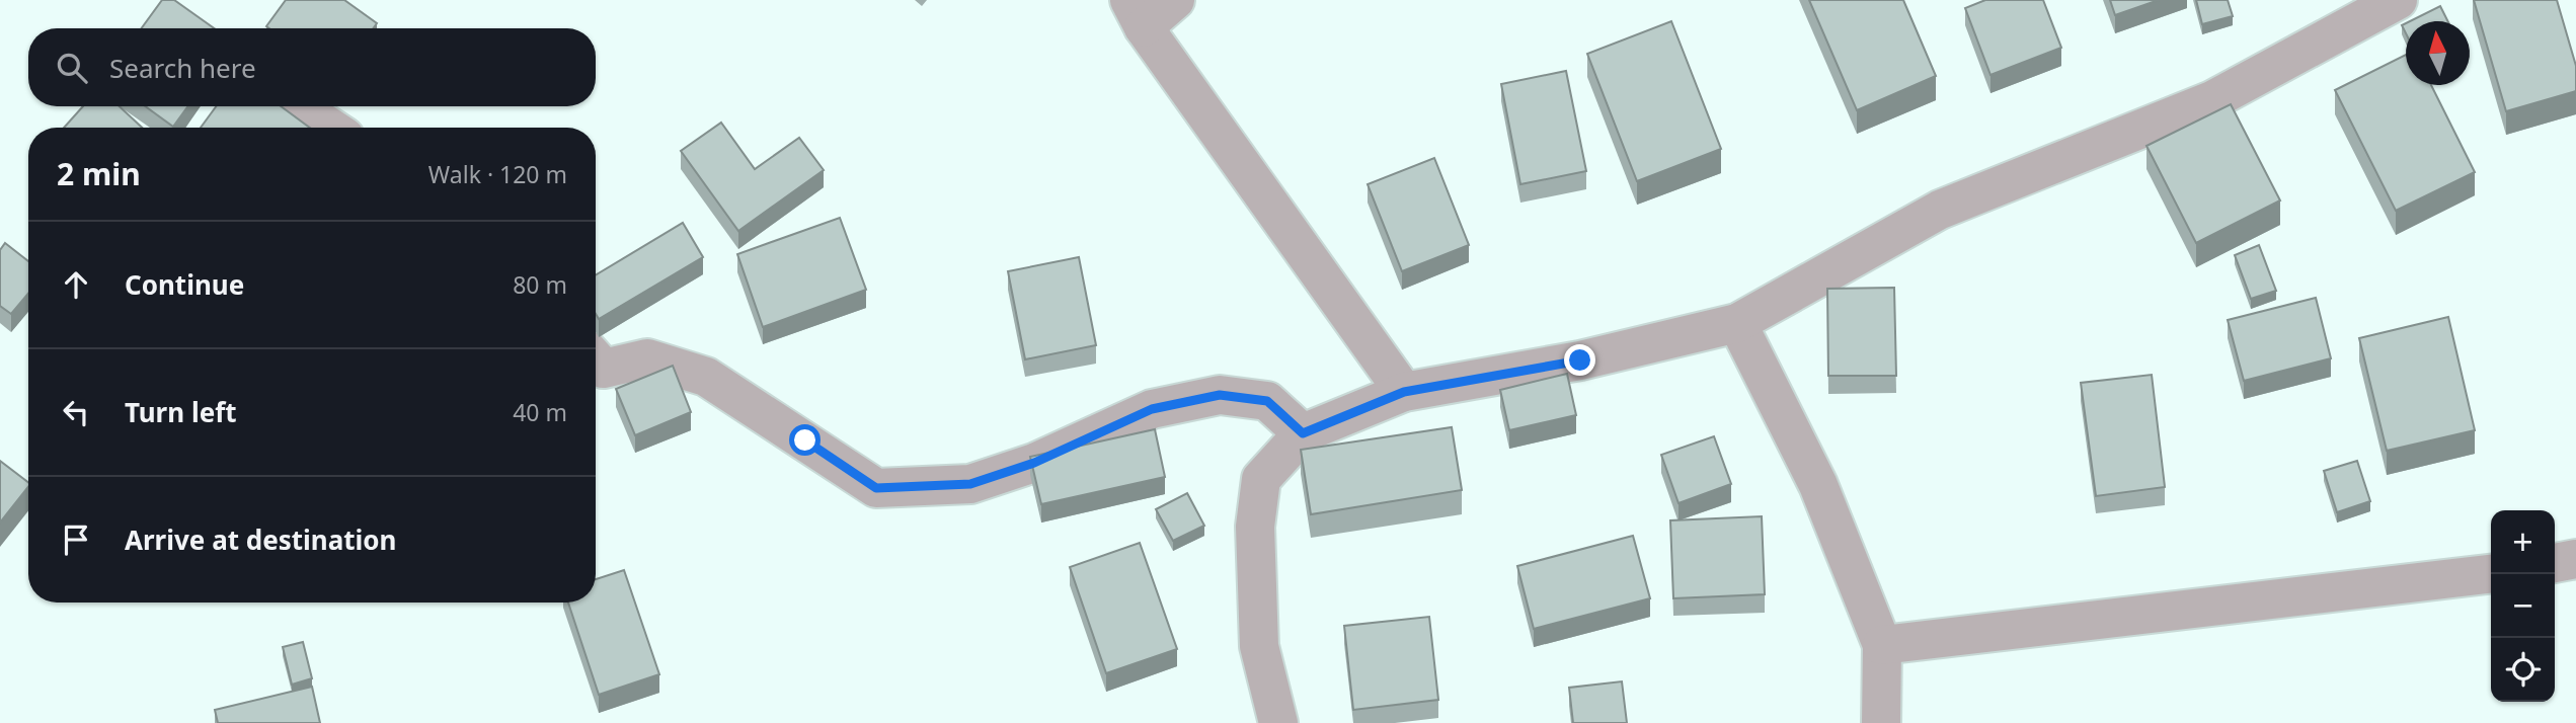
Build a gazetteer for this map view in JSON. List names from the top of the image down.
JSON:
{
  "north": "top",
  "page": {
    "search": "Search here",
    "heading": ["2 min", "Walk · 120 m"],
    "list": [
      ["Continue", "80 m"],
      ["Turn left", "40 m"],
      "Arrive at destination"
    ],
    "map_buttons": ["+", "−"]
  }
}
